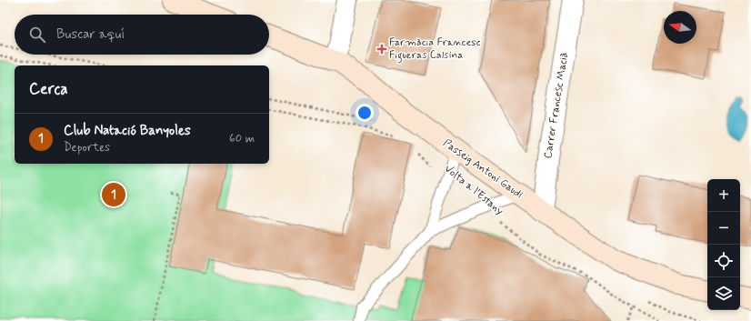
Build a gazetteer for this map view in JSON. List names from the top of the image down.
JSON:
{
  "streets": {
    "street": ["Carrer Francesc Macià", "Passeig Antoni Gaudi"],
    "path": ["Volta a l'Estany"]
  },
  "crossings": [
    ["Carrer Francesc Macià", "Passeig Antoni Gaudi"]
  ],
  "places": {
    "health": ["Farmàcia Francesc Figueras Calsina"]
  },
  "north": "left",
  "page": {
    "search": "Buscar aquí",
    "heading": "Cerca",
    "list": [
      {
        "mark": "1",
        "name": "Club Natació Banyoles",
        "note": "Deportes",
        "value": "60 m"
      }
    ],
    "map_buttons": ["+", "−"],
    "pins": "1"
  }
}
